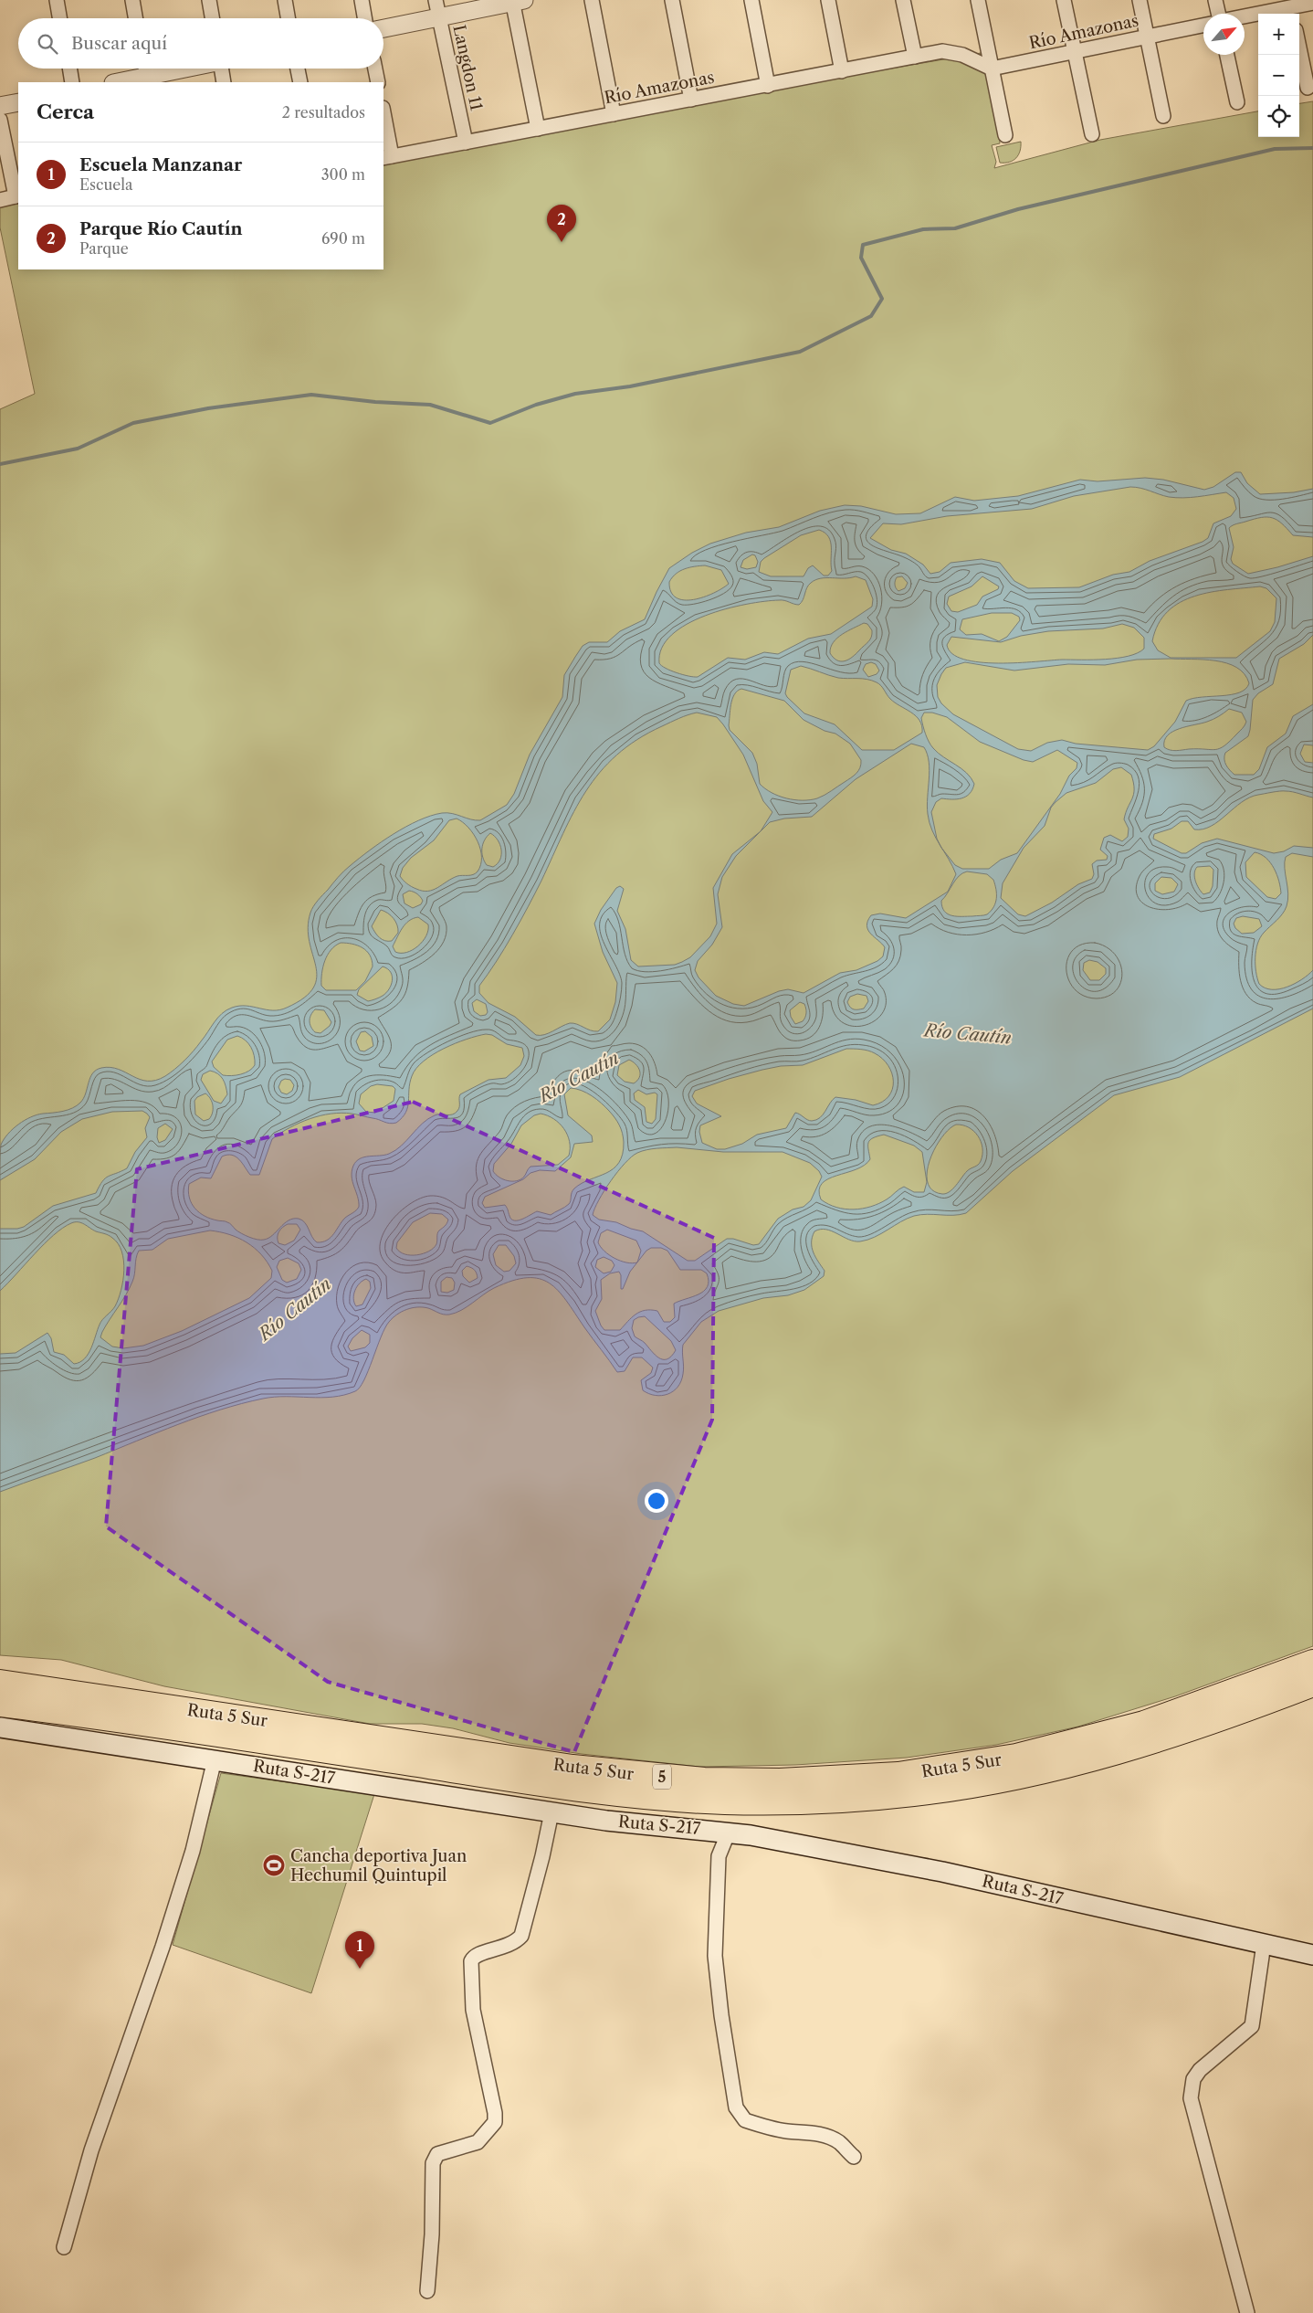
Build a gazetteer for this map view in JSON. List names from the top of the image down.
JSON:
{
  "streets": {
    "highway": ["Ruta 5 Sur", "5"],
    "main road": ["Ruta S-217"],
    "street": ["Río Amazonas", "Langdon 11"]
  },
  "crossings": [
    ["Río Amazonas", "Langdon 11"]
  ],
  "water": ["Río Cautín"],
  "places": {
    "sports": ["Cancha deportiva Juan Hechumil Quintupil"]
  },
  "north": "top right",
  "page": {
    "map_buttons": ["+", "−"],
    "search": "Buscar aquí",
    "heading": ["Cerca", "2 resultados"],
    "list": [
      {
        "mark": "1",
        "name": "Escuela Manzanar",
        "note": "Escuela",
        "value": "300 m"
      },
      {
        "mark": "2",
        "name": "Parque Río Cautín",
        "note": "Parque",
        "value": "690 m"
      }
    ],
    "pins": ["2", "1"]
  }
}
